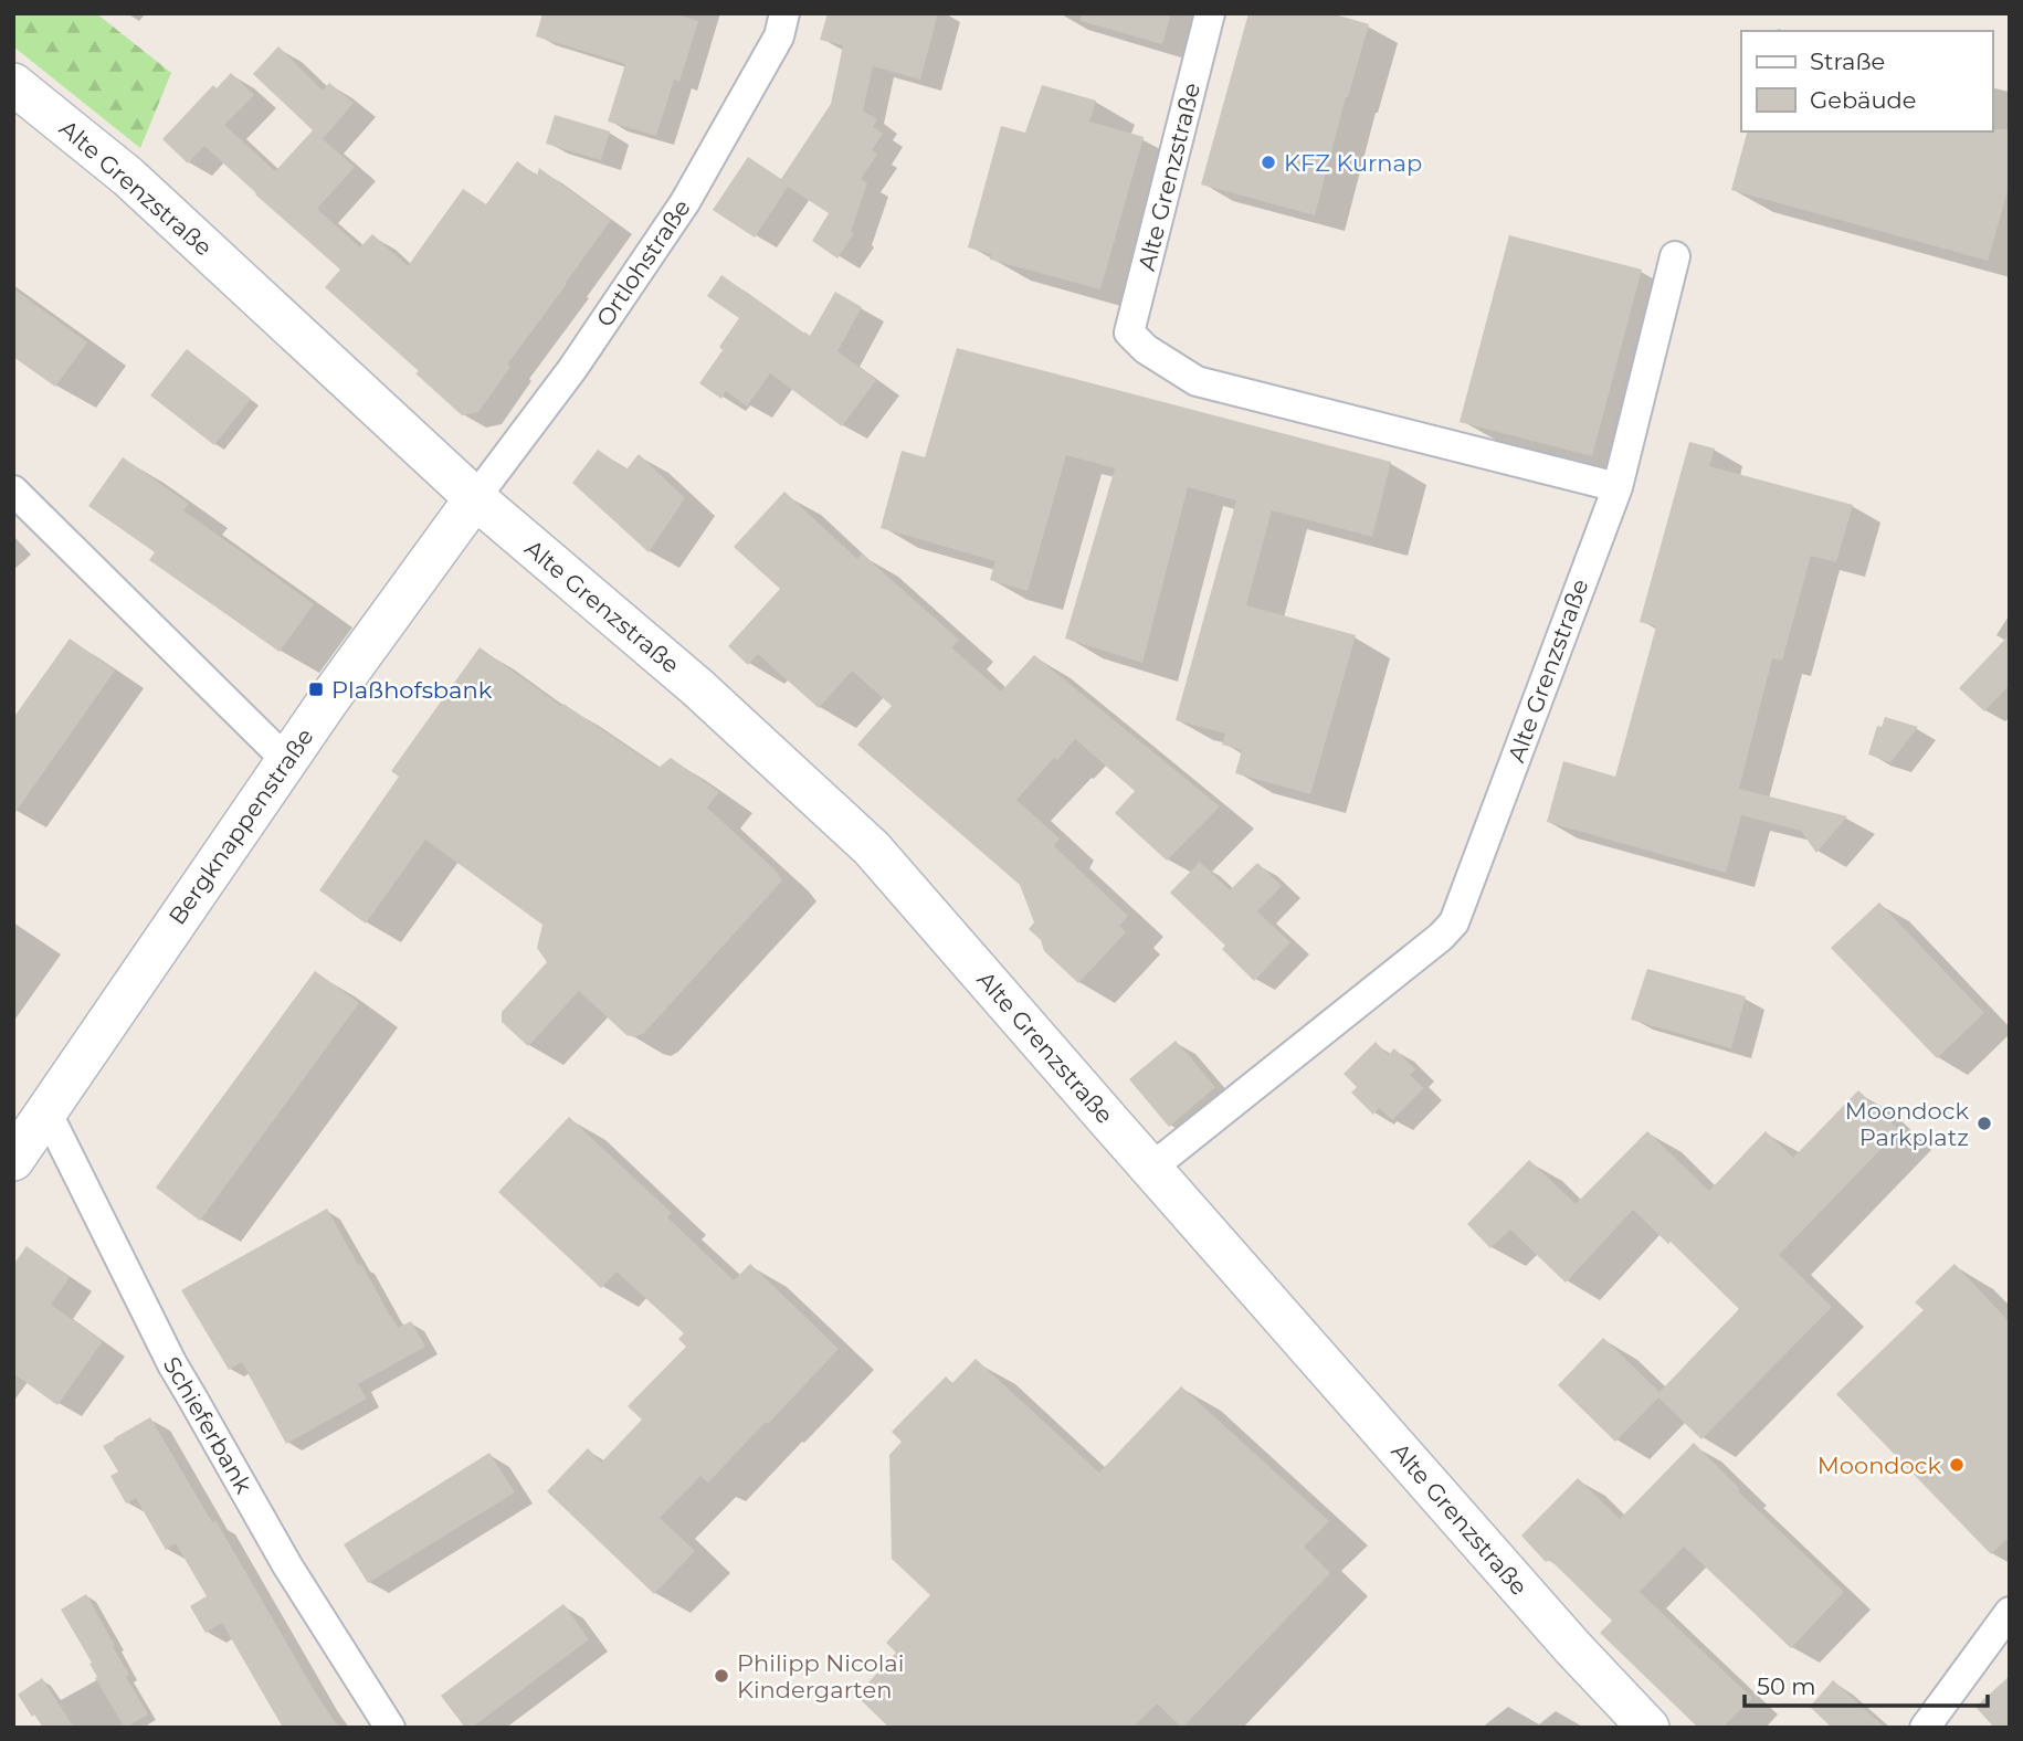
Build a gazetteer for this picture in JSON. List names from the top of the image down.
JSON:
{
  "streets": {
    "street": [
      "Alte Grenzstraße",
      "Ortlohstraße",
      "Bergknappenstraße",
      "Schieferbank"
    ]
  },
  "crossings": [
    ["Alte Grenzstraße", "Ortlohstraße"],
    ["Alte Grenzstraße", "Bergknappenstraße"],
    ["Ortlohstraße", "Bergknappenstraße"],
    ["Bergknappenstraße", "Schieferbank"]
  ],
  "places": {
    "other": [
      "KFZ Kurnap",
      "Moondock Parkplatz",
      "Moondock",
      "Philipp Nicolai Kindergarten"
    ],
    "transit": ["Plaßhofsbank"]
  },
  "legend": ["Straße", "Gebäude"],
  "scale_bar": "50 m"
}
